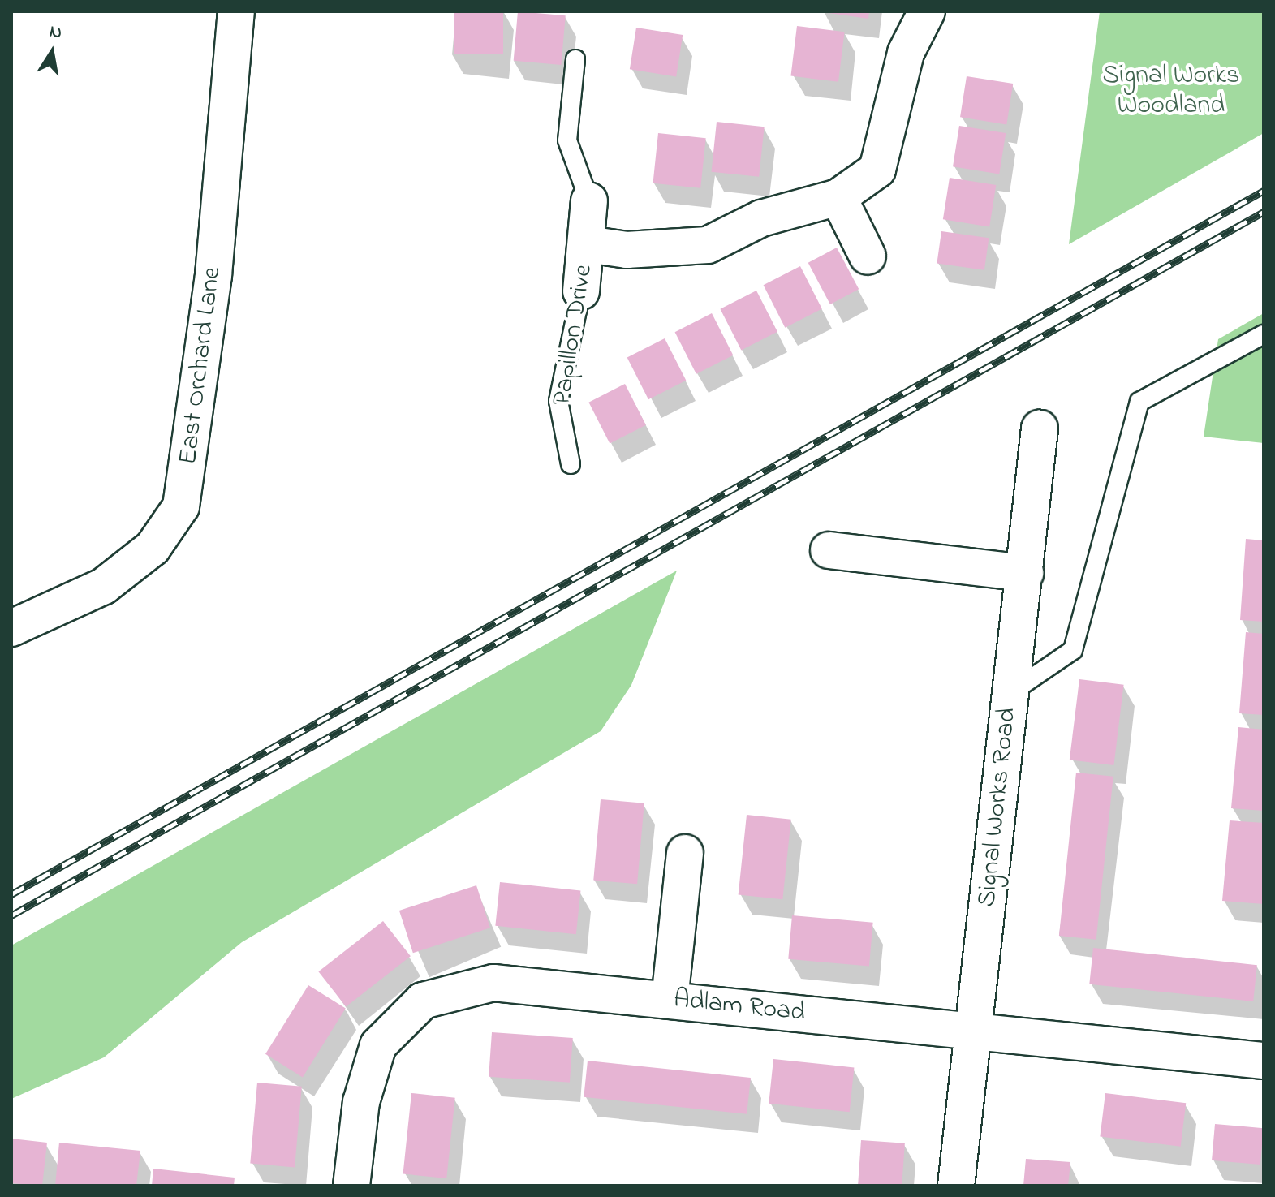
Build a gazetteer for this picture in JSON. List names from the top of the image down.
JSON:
{
  "streets": {
    "street": [
      "Papillon Drive",
      "East Orchard Lane",
      "Signal Works Road",
      "Adlam Road"
    ]
  },
  "crossings": [
    ["Signal Works Road", "Adlam Road"]
  ],
  "parks": ["Signal Works Woodland"],
  "north": "top"
}
